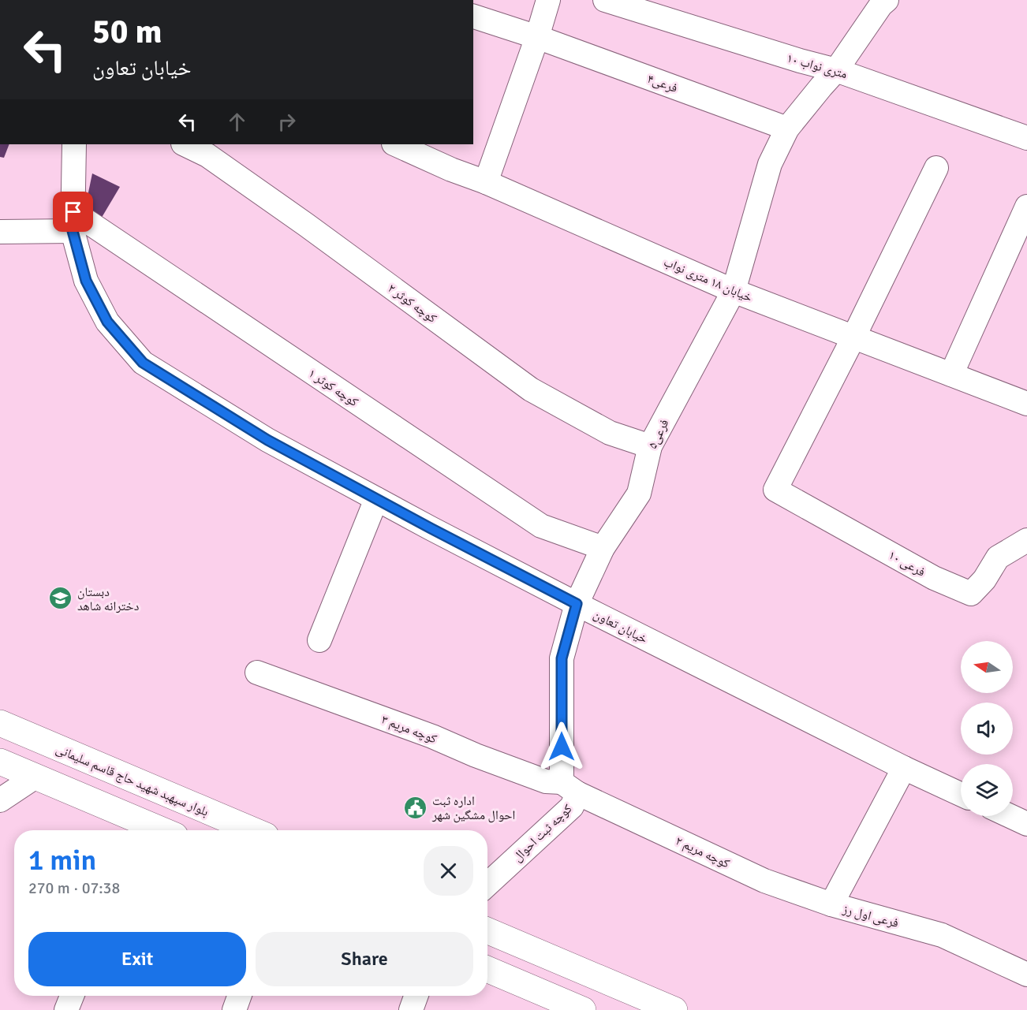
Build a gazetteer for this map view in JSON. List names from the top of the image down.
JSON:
{
  "streets": {
    "main road": ["بلوار سپهبد شهید حاج قاسم سلیمانی"],
    "street": [
      "۱۰ متری نواب",
      "فرعی۴",
      "خیابان ۱۸ متری نواب",
      "کوچه کوثر ۲",
      "کوچه کوثر ۱",
      "فرعی۵",
      "فرعی ۱۰",
      "خیابان تعاون",
      "کوچه مریم ۳",
      "کوچه ثبت احوال",
      "کوچه مریم ۲",
      "فرعی اول رز"
    ]
  },
  "crossings": [
    ["خیابان ۱۸ متری نواب", "فرعی۵"],
    ["خیابان ۱۸ متری نواب", "فرعی ۱۰"],
    ["کوچه کوثر ۲", "فرعی۵"],
    ["کوچه کوثر ۱", "فرعی۵"],
    ["کوچه کوثر ۱", "خیابان تعاون"],
    ["فرعی۵", "خیابان تعاون"],
    ["فرعی۵", "کوچه ثبت احوال"],
    ["خیابان تعاون", "کوچه ثبت احوال"],
    ["خیابان تعاون", "فرعی اول رز"],
    ["کوچه مریم ۳", "کوچه ثبت احوال"],
    ["کوچه مریم ۳", "کوچه مریم ۲"],
    ["کوچه ثبت احوال", "کوچه مریم ۲"],
    ["کوچه مریم ۲", "فرعی اول رز"]
  ],
  "places": {
    "school or university": ["دبستان دخترانه شاهد"],
    "public building": ["اداره ثبت احوال مشگین شهر"]
  },
  "north": "left",
  "page": {
    "turn": ["50 m", "خیابان تعاون"],
    "heading": ["1 min", "270 m · 07:38"],
    "buttons": ["Exit", "Share"]
  }
}
